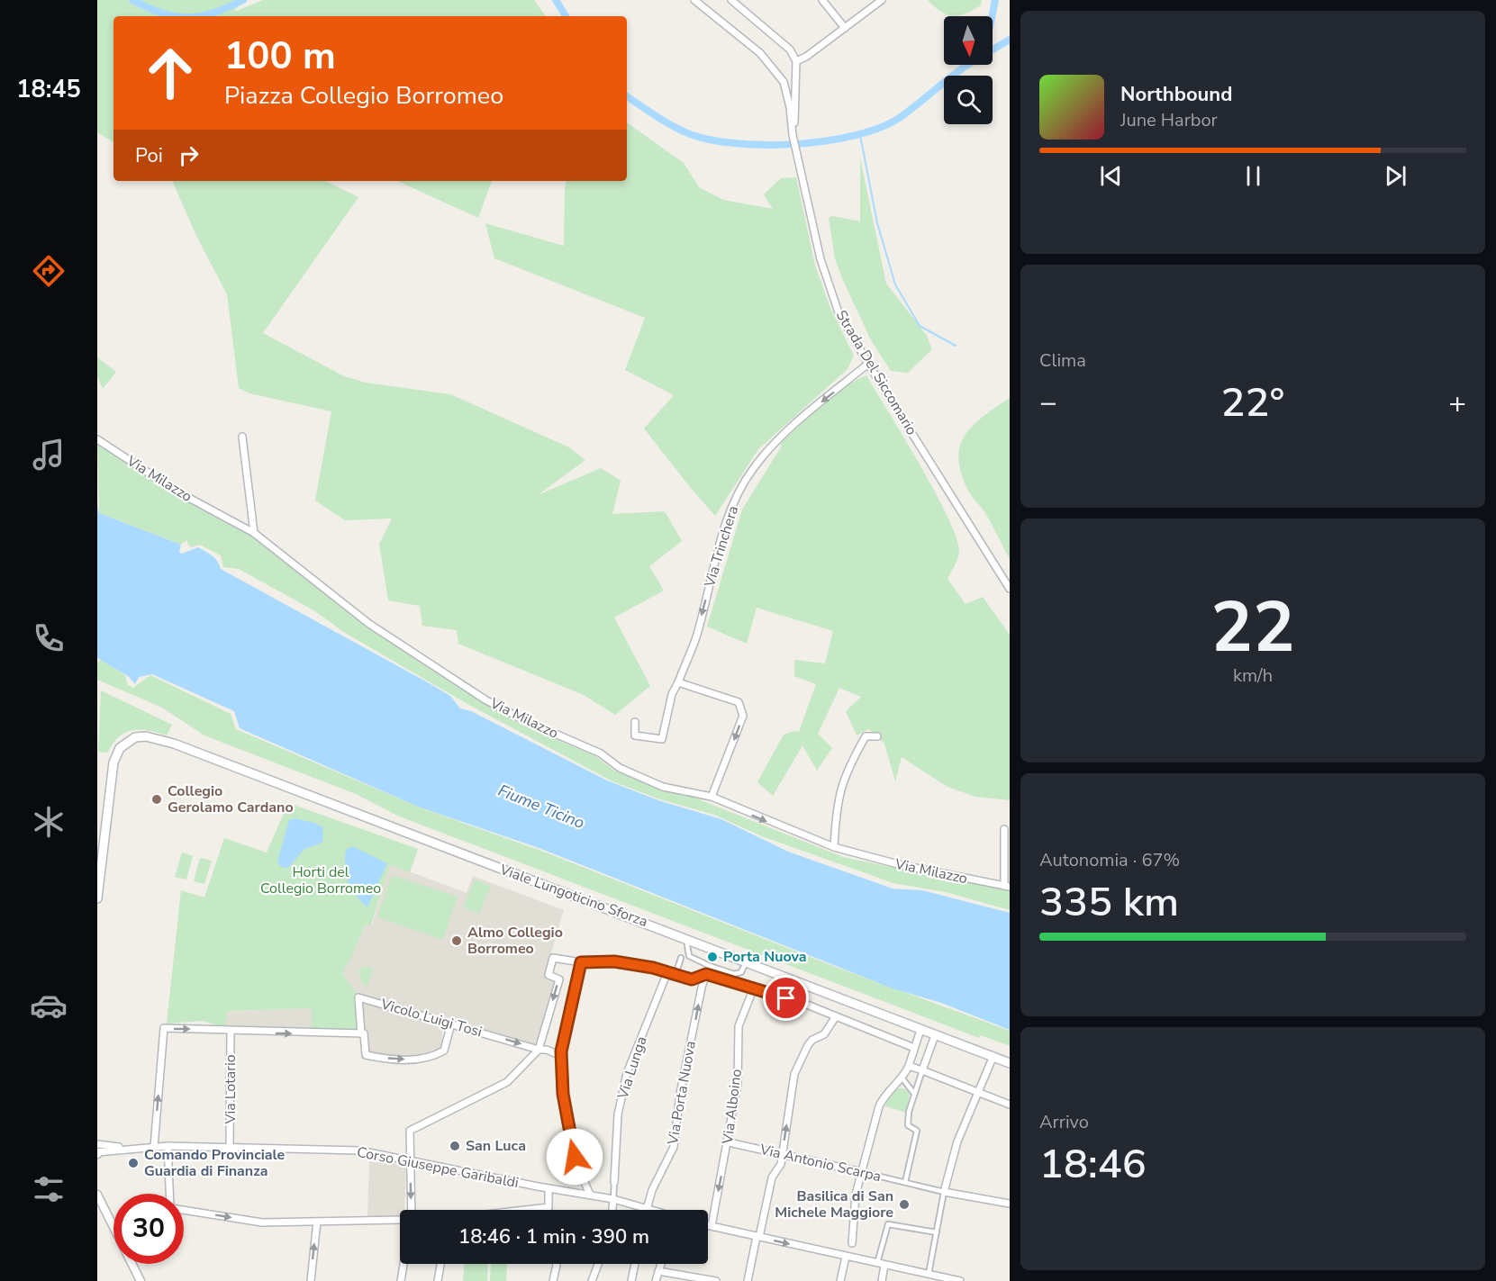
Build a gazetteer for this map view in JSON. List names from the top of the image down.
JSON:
{
  "streets": {
    "main road": ["Viale Lungoticino Sforza"],
    "street": [
      "Strada Del Siccomario",
      "Via Milazzo",
      "Via Trinchera",
      "Vicolo Luigi Tosi",
      "Via Lunga",
      "Via Lotario",
      "Via Porta Nuova",
      "Via Alboino",
      "Via Antonio Scarpa",
      "Corso Giuseppe Garibaldi"
    ]
  },
  "crossings": [
    ["Strada Del Siccomario", "Via Trinchera"],
    ["Via Lunga", "Corso Giuseppe Garibaldi"],
    ["Via Lotario", "Corso Giuseppe Garibaldi"],
    ["Via Porta Nuova", "Corso Giuseppe Garibaldi"],
    ["Via Alboino", "Via Antonio Scarpa"]
  ],
  "one_way": ["Via Trinchera", "Vicolo Luigi Tosi", "Via Porta Nuova"],
  "water": ["Fiume Ticino"],
  "parks": ["Horti del Collegio Borromeo"],
  "places": [
    "Collegio Gerolamo Cardano",
    "Almo Collegio Borromeo",
    "Porta Nuova",
    "San Luca",
    "Comando Provinciale Guardia di Finanza",
    "Basilica di San Michele Maggiore"
  ],
  "north": "bottom",
  "page": {
    "tabs": "18:45",
    "turn": ["100 m", "Piazza Collegio Borromeo"],
    "song": ["Northbound", "June Harbor"],
    "then": "Poi",
    "tile": [
      "Clima",
      ["22", "km/h"],
      ["Autonomia · 67%", "335 km"],
      ["Arrivo", "18:46"]
    ],
    "heat": ["−", "22°", "+"],
    "limit": "30",
    "trip": "18:46 · 1 min · 390 m"
  }
}
